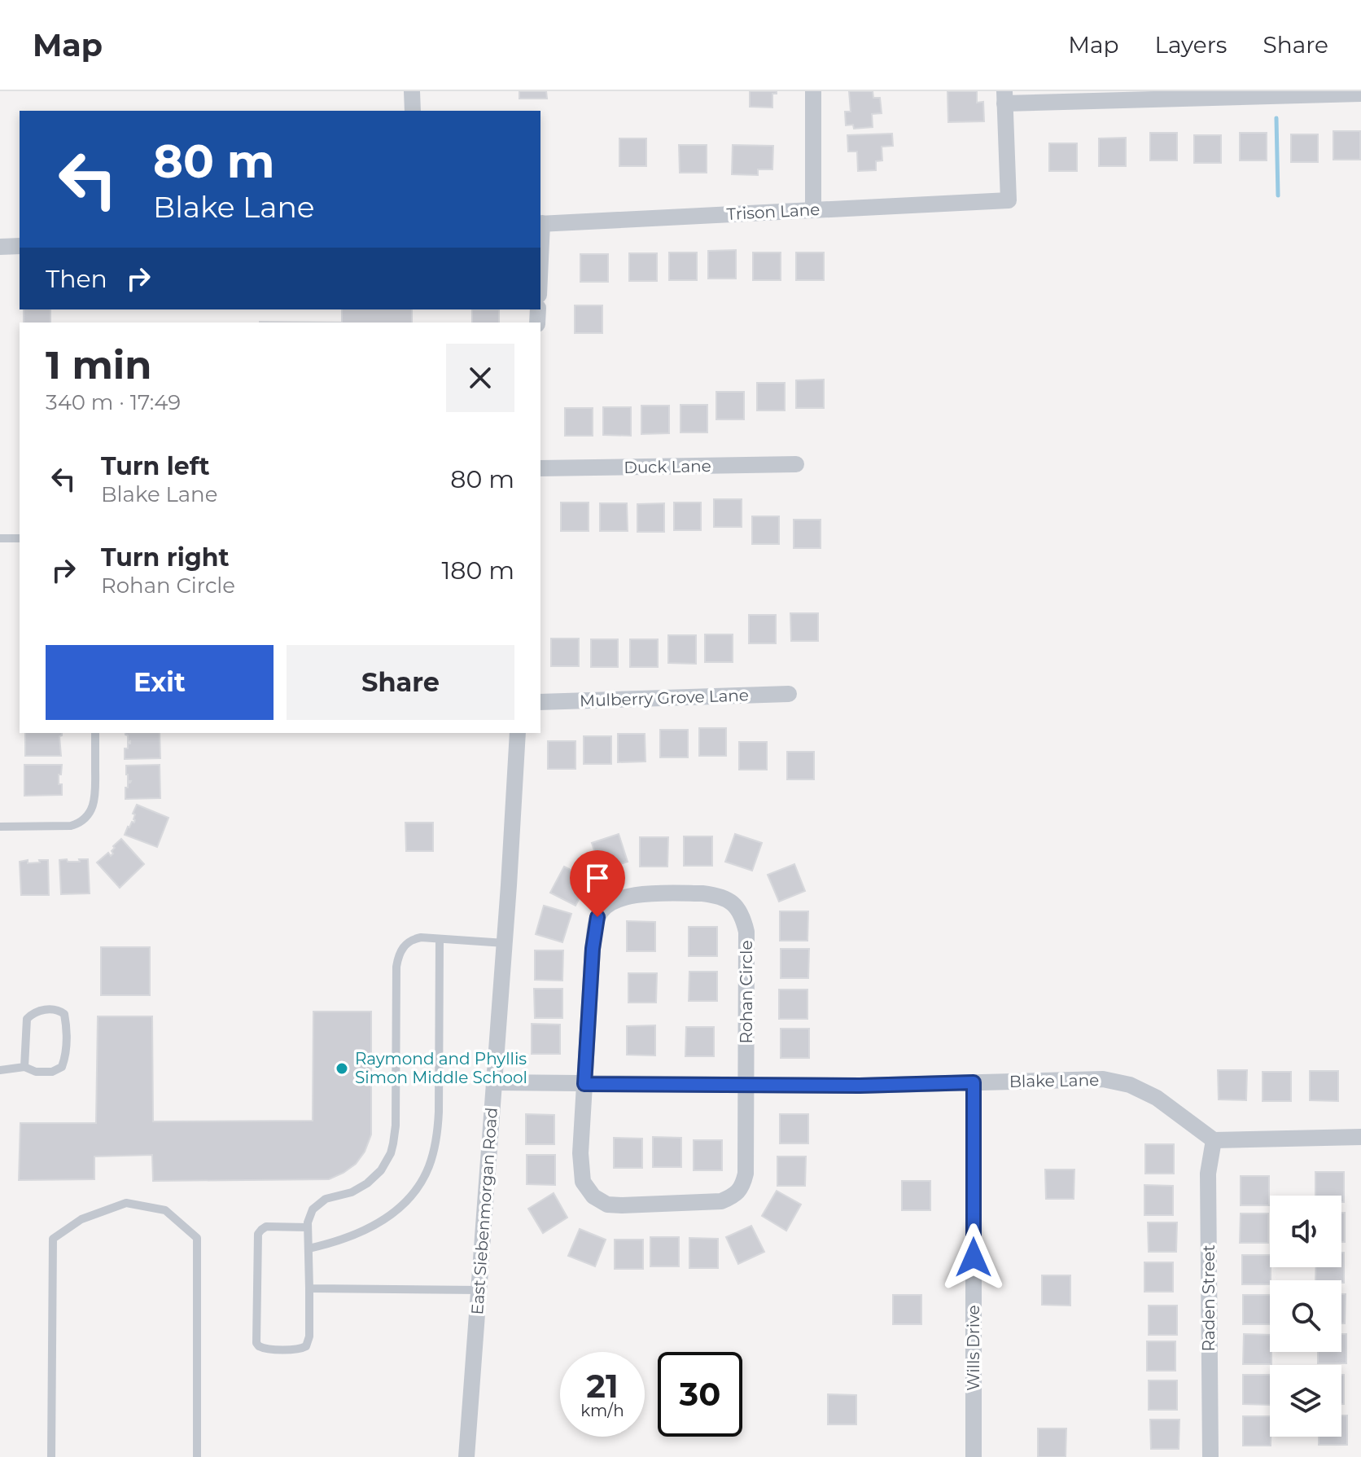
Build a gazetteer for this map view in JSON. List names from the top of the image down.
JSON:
{
  "streets": {
    "street": [
      "Trison Lane",
      "Duck Lane",
      "Mulberry Grove Lane",
      "Rohan Circle",
      "Blake Lane",
      "East Siebenmorgan Road",
      "Raden Street",
      "Wills Drive"
    ]
  },
  "crossings": [
    ["Rohan Circle", "Blake Lane"],
    ["Blake Lane", "East Siebenmorgan Road"],
    ["Blake Lane", "Raden Street"],
    ["Blake Lane", "Wills Drive"]
  ],
  "places": ["Raymond and Phyllis Simon Middle School"],
  "page": {
    "header": "Map",
    "nav": ["Map", "Layers", "Share"],
    "turn": ["80 m", "Blake Lane"],
    "then": "Then",
    "heading": ["1 min", "340 m · 17:49"],
    "list": [
      {
        "name": "Turn left",
        "note": "Blake Lane",
        "value": "80 m"
      },
      {
        "name": "Turn right",
        "note": "Rohan Circle",
        "value": "180 m"
      }
    ],
    "buttons": ["Exit", "Share"],
    "speed": "21 km/h",
    "limit": "30"
  }
}
